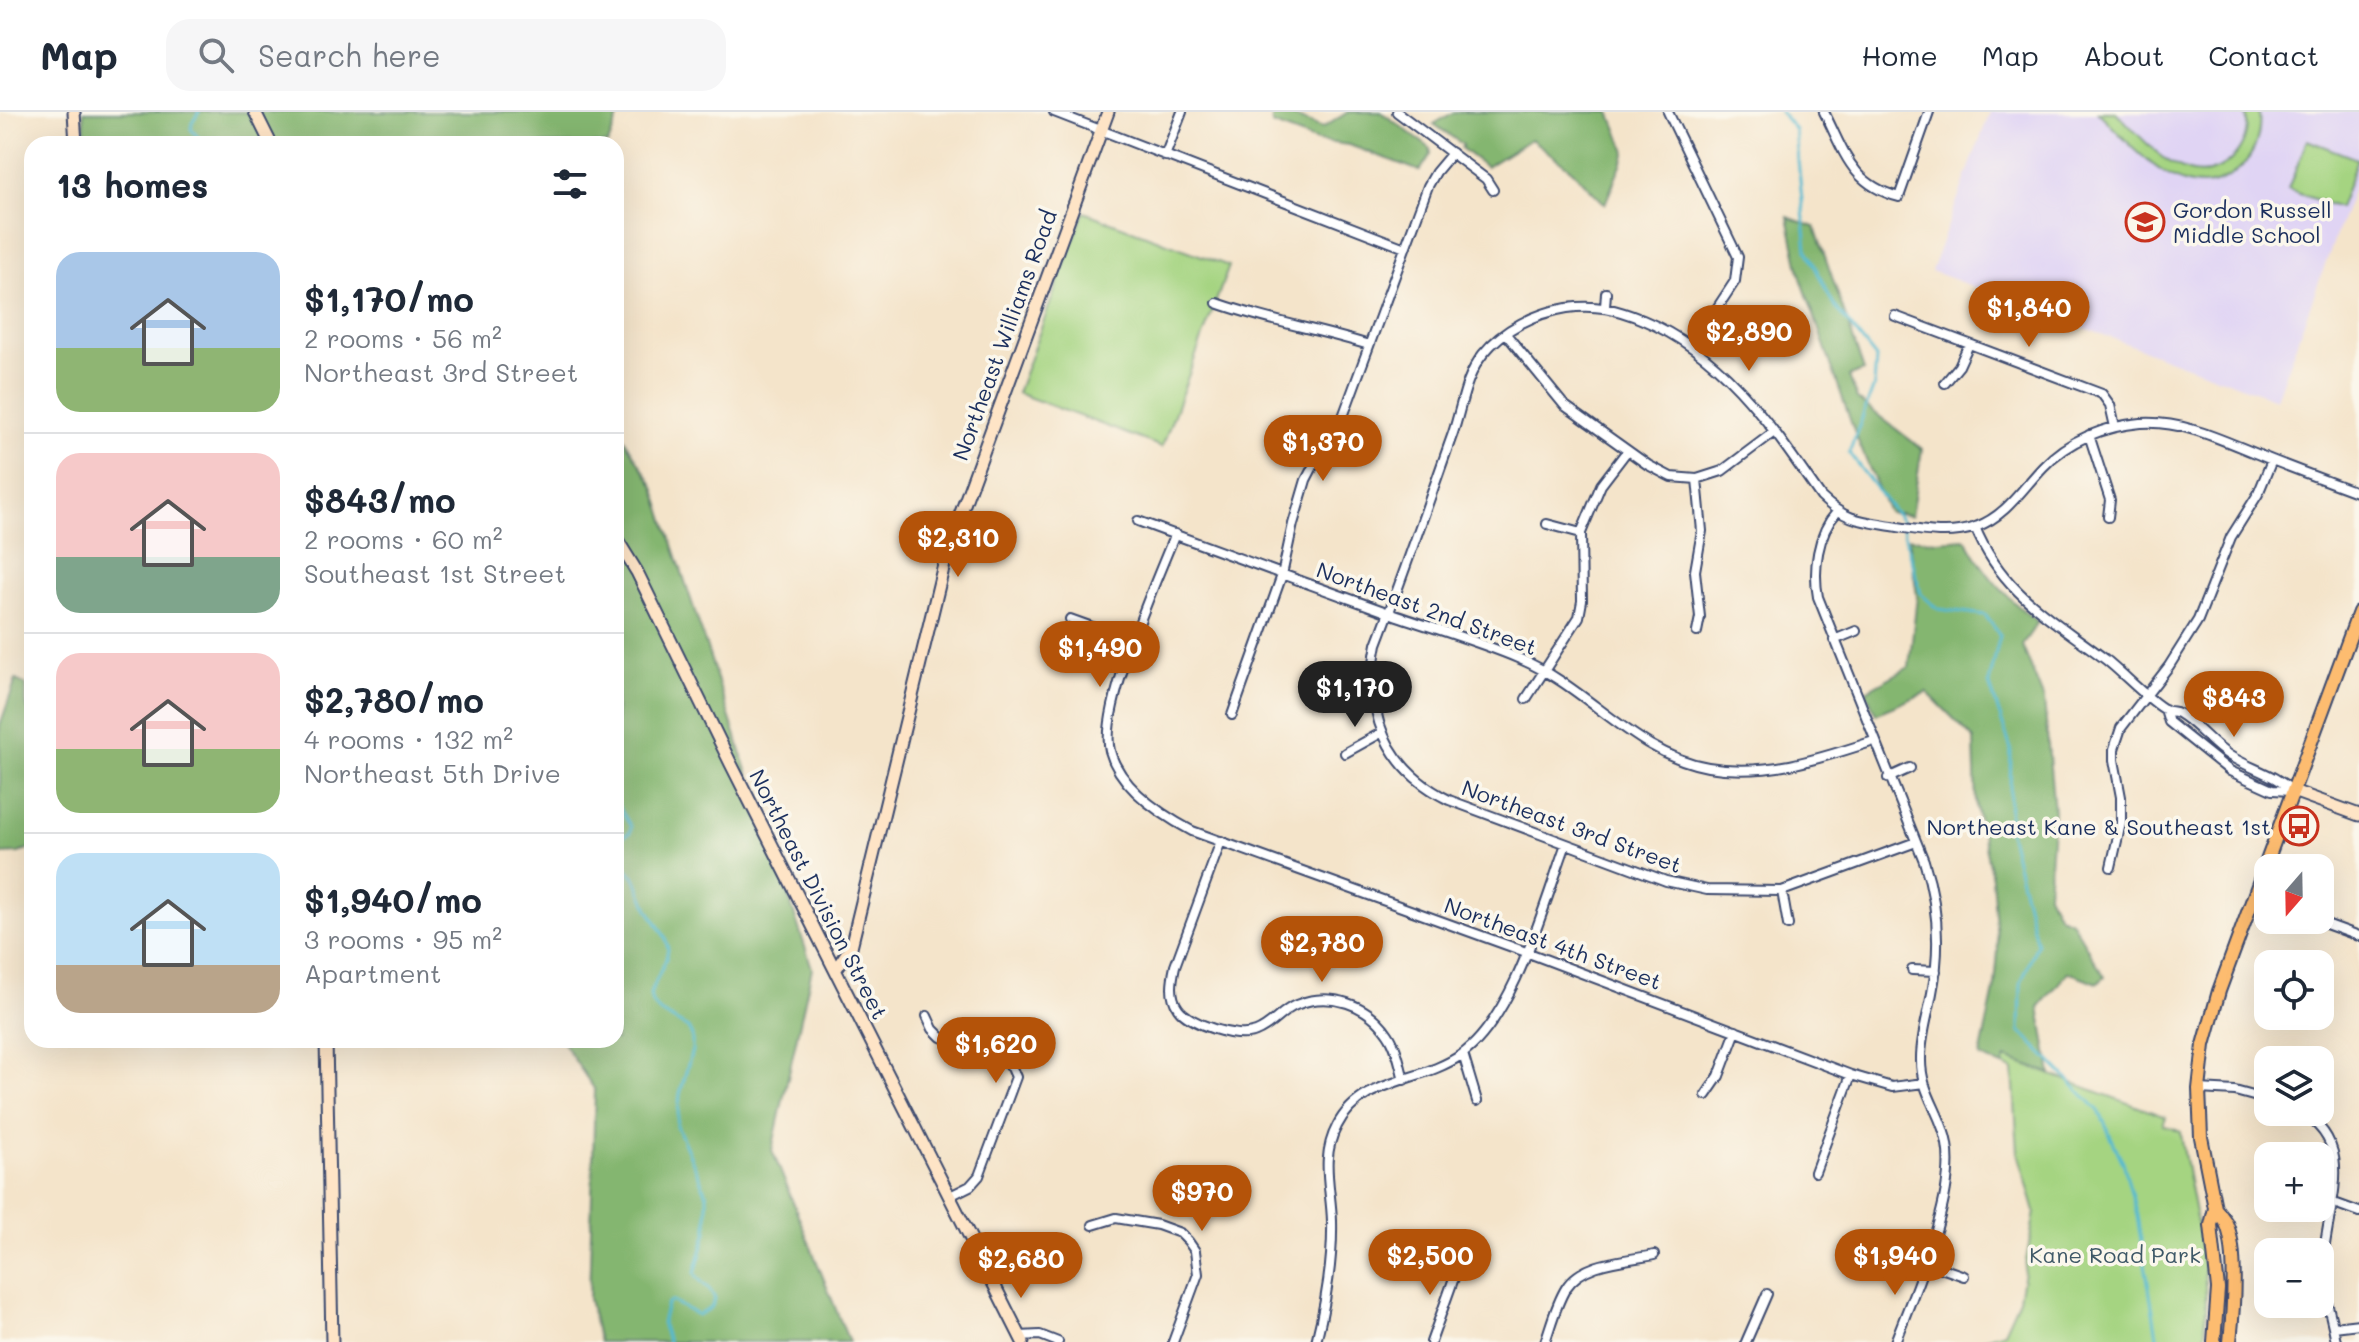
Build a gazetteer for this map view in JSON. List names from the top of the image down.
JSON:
{
  "streets": {
    "street": [
      "Northeast Williams Road",
      "Northeast 2nd Street",
      "Northeast 3rd Street",
      "Northeast Division Street",
      "Northeast 4th Street"
    ]
  },
  "crossings": [
    ["Northeast Williams Road", "Northeast Division Street"],
    ["Northeast 2nd Street", "Northeast 3rd Street"],
    ["Northeast 2nd Street", "Northeast 4th Street"]
  ],
  "parks": ["Kane Road Park"],
  "places": {
    "school or university": ["Gordon Russell Middle School"],
    "bus stop": ["Northeast Kane & Southeast 1st"]
  },
  "north": "bottom",
  "page": {
    "header": "Map",
    "search": "Search here",
    "nav": [
      "Home",
      "Map",
      "About",
      "Contact"
    ],
    "heading": "13 homes",
    "list": [
      {
        "name": "$1,170/mo",
        "note": "2 rooms · 56 m² · Northeast 3rd Street"
      },
      {
        "name": "$843/mo",
        "note": "2 rooms · 60 m² · Southeast 1st Street"
      },
      {
        "name": "$2,780/mo",
        "note": "4 rooms · 132 m² · Northeast 5th Drive"
      },
      {
        "name": "$1,940/mo",
        "note": "3 rooms · 95 m² · Apartment"
      }
    ],
    "price": [
      "$1,840",
      "$2,890",
      "$1,370",
      "$2,310",
      "$1,490",
      "$1,170",
      "$843",
      "$2,780",
      "$1,620",
      "$970",
      "$2,500",
      "$1,940",
      "$2,680"
    ],
    "map_buttons": ["+", "−"]
  }
}
